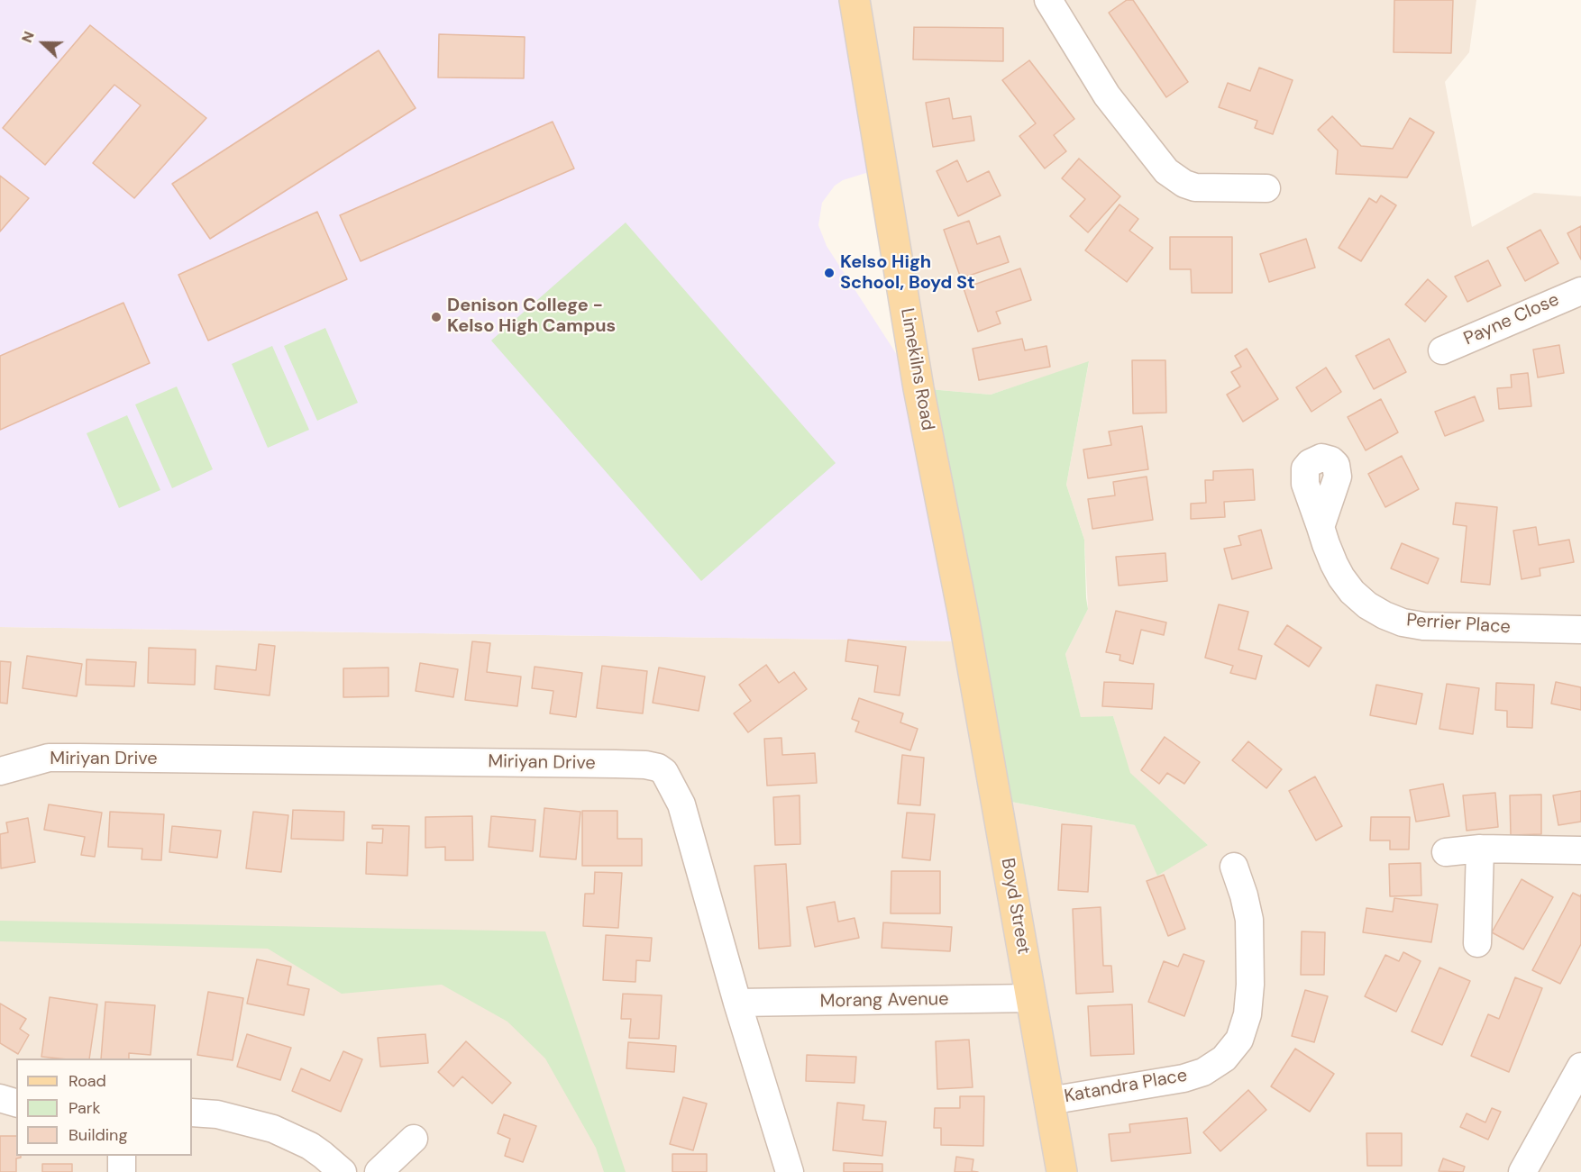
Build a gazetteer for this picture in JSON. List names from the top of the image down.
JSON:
{
  "streets": {
    "main road": ["Limekilns Road", "Boyd Street"],
    "street": [
      "Payne Close",
      "Perrier Place",
      "Miriyan Drive",
      "Morang Avenue",
      "Katandra Place"
    ]
  },
  "crossings": [
    ["Limekilns Road", "Boyd Street"],
    ["Miriyan Drive", "Morang Avenue"],
    ["Boyd Street", "Morang Avenue"],
    ["Boyd Street", "Katandra Place"]
  ],
  "places": ["Kelso High School, Boyd St", "Denison College - Kelso High Campus"],
  "legend": ["Road", "Park", "Building"],
  "north": "left"
}
